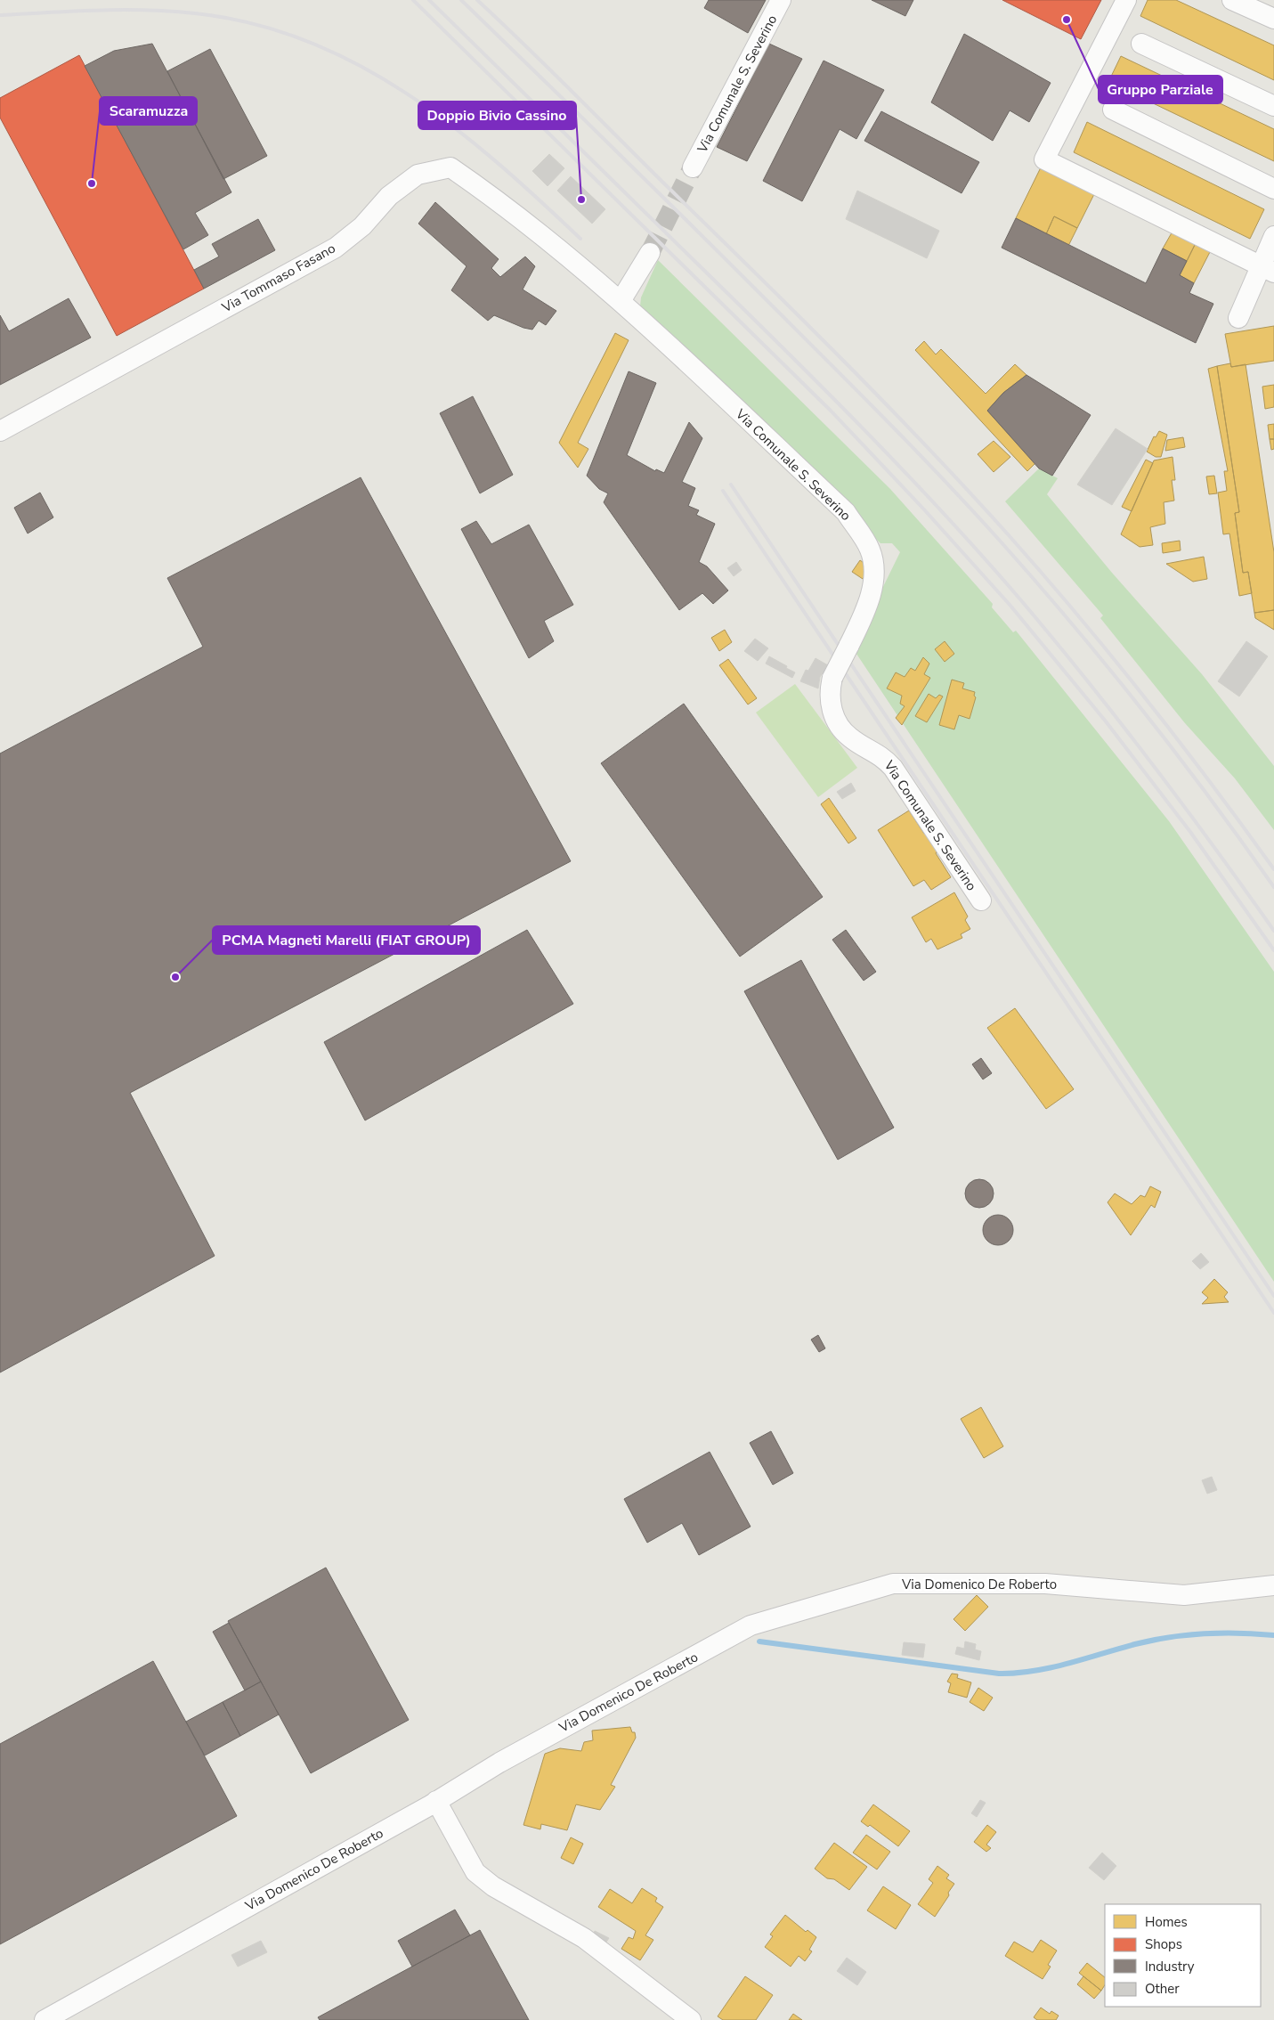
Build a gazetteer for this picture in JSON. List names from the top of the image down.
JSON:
{
  "streets": {
    "street": ["Via Comunale S. Severino", "Via Tommaso Fasano", "Via Domenico De Roberto"]
  },
  "crossings": [
    ["Via Comunale S. Severino", "Via Tommaso Fasano"]
  ],
  "places": [
    "Gruppo Parziale",
    "Scaramuzza",
    "Doppio Bivio Cassino",
    "PCMA Magneti Marelli (FIAT GROUP)"
  ],
  "legend": [
    "Homes",
    "Shops",
    "Industry",
    "Other"
  ]
}
